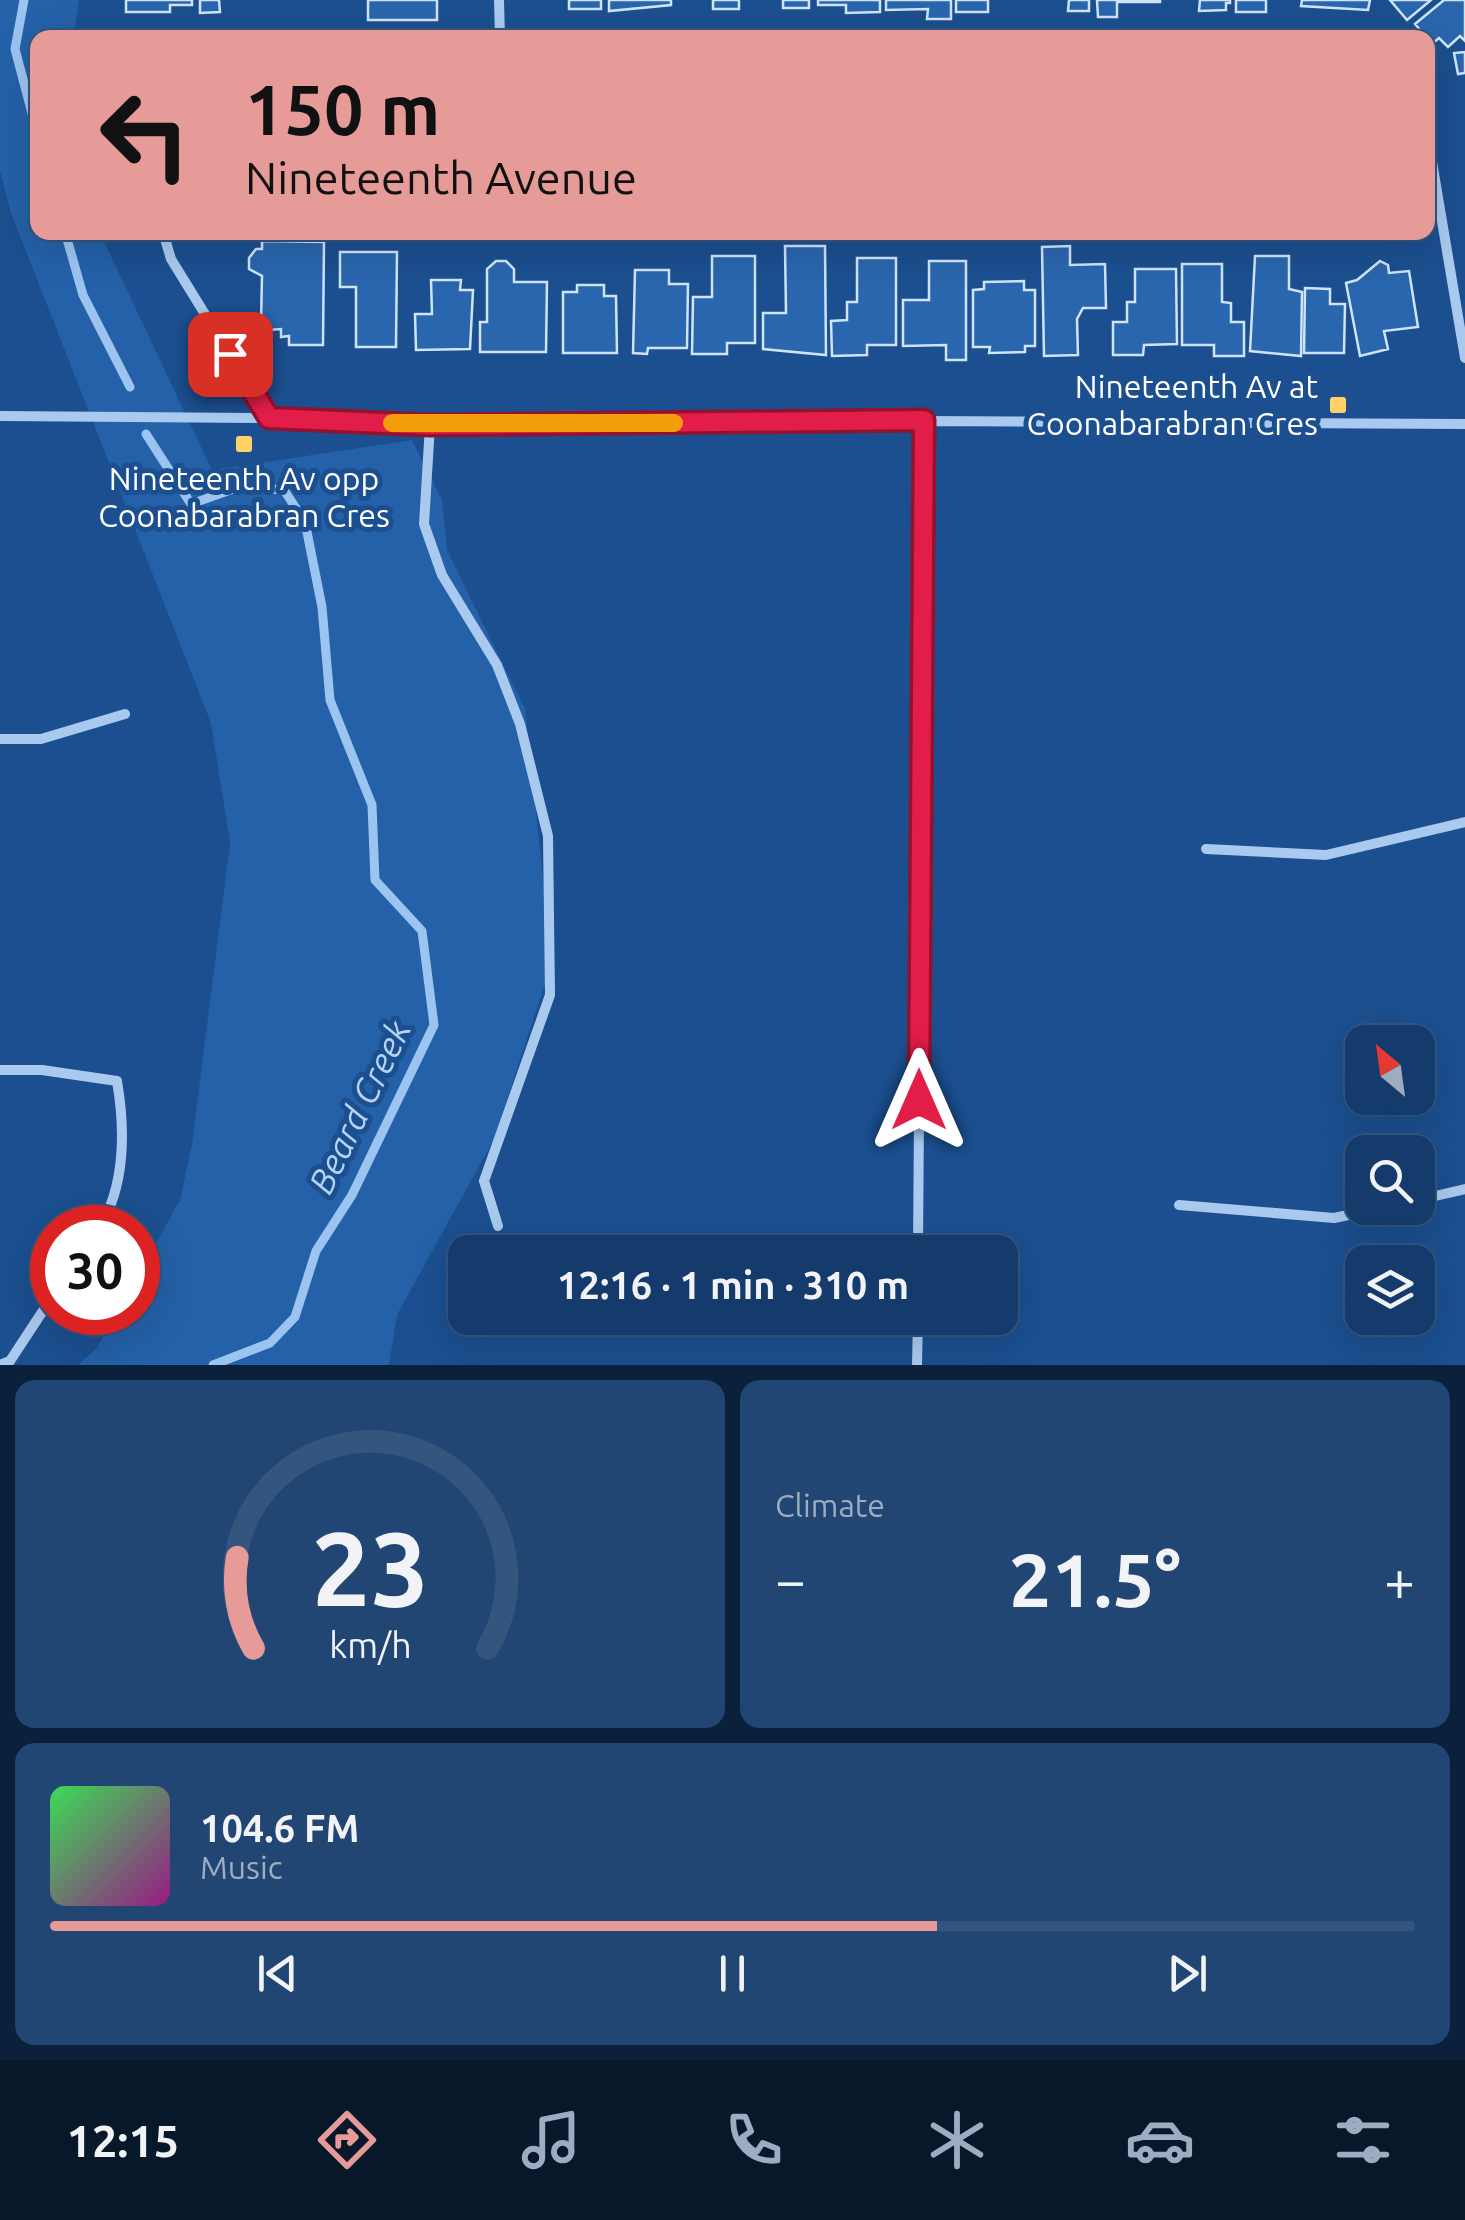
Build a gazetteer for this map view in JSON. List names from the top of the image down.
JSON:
{
  "water": ["Beard Creek"],
  "places": {
    "transit": ["Nineteenth Av at Coonabarabran Cres", "Nineteenth Av opp Coonabarabran Cres"]
  },
  "north": "top left",
  "page": {
    "turn": ["150 m", "Nineteenth Avenue"],
    "limit": "30",
    "trip": "12:16 · 1 min · 310 m",
    "tile": "Climate",
    "heat": ["−", "21.5°", "+"],
    "song": ["104.6 FM", "Music"],
    "tabs": "12:15",
    "gauge": ["23", "km/h"]
  }
}
